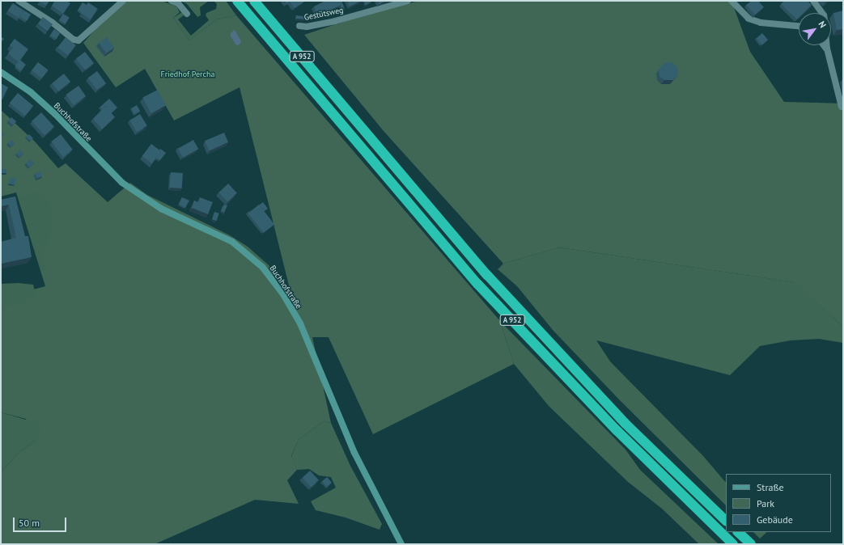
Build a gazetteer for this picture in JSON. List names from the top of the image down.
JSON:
{
  "streets": {
    "highway": ["A 952"],
    "main road": ["Buchhofstraße"],
    "street": ["Gestütsweg"]
  },
  "parks": ["Friedhof Percha"],
  "legend": ["Straße", "Park", "Gebäude"],
  "scale_bar": "50 m",
  "north": "top right"
}
